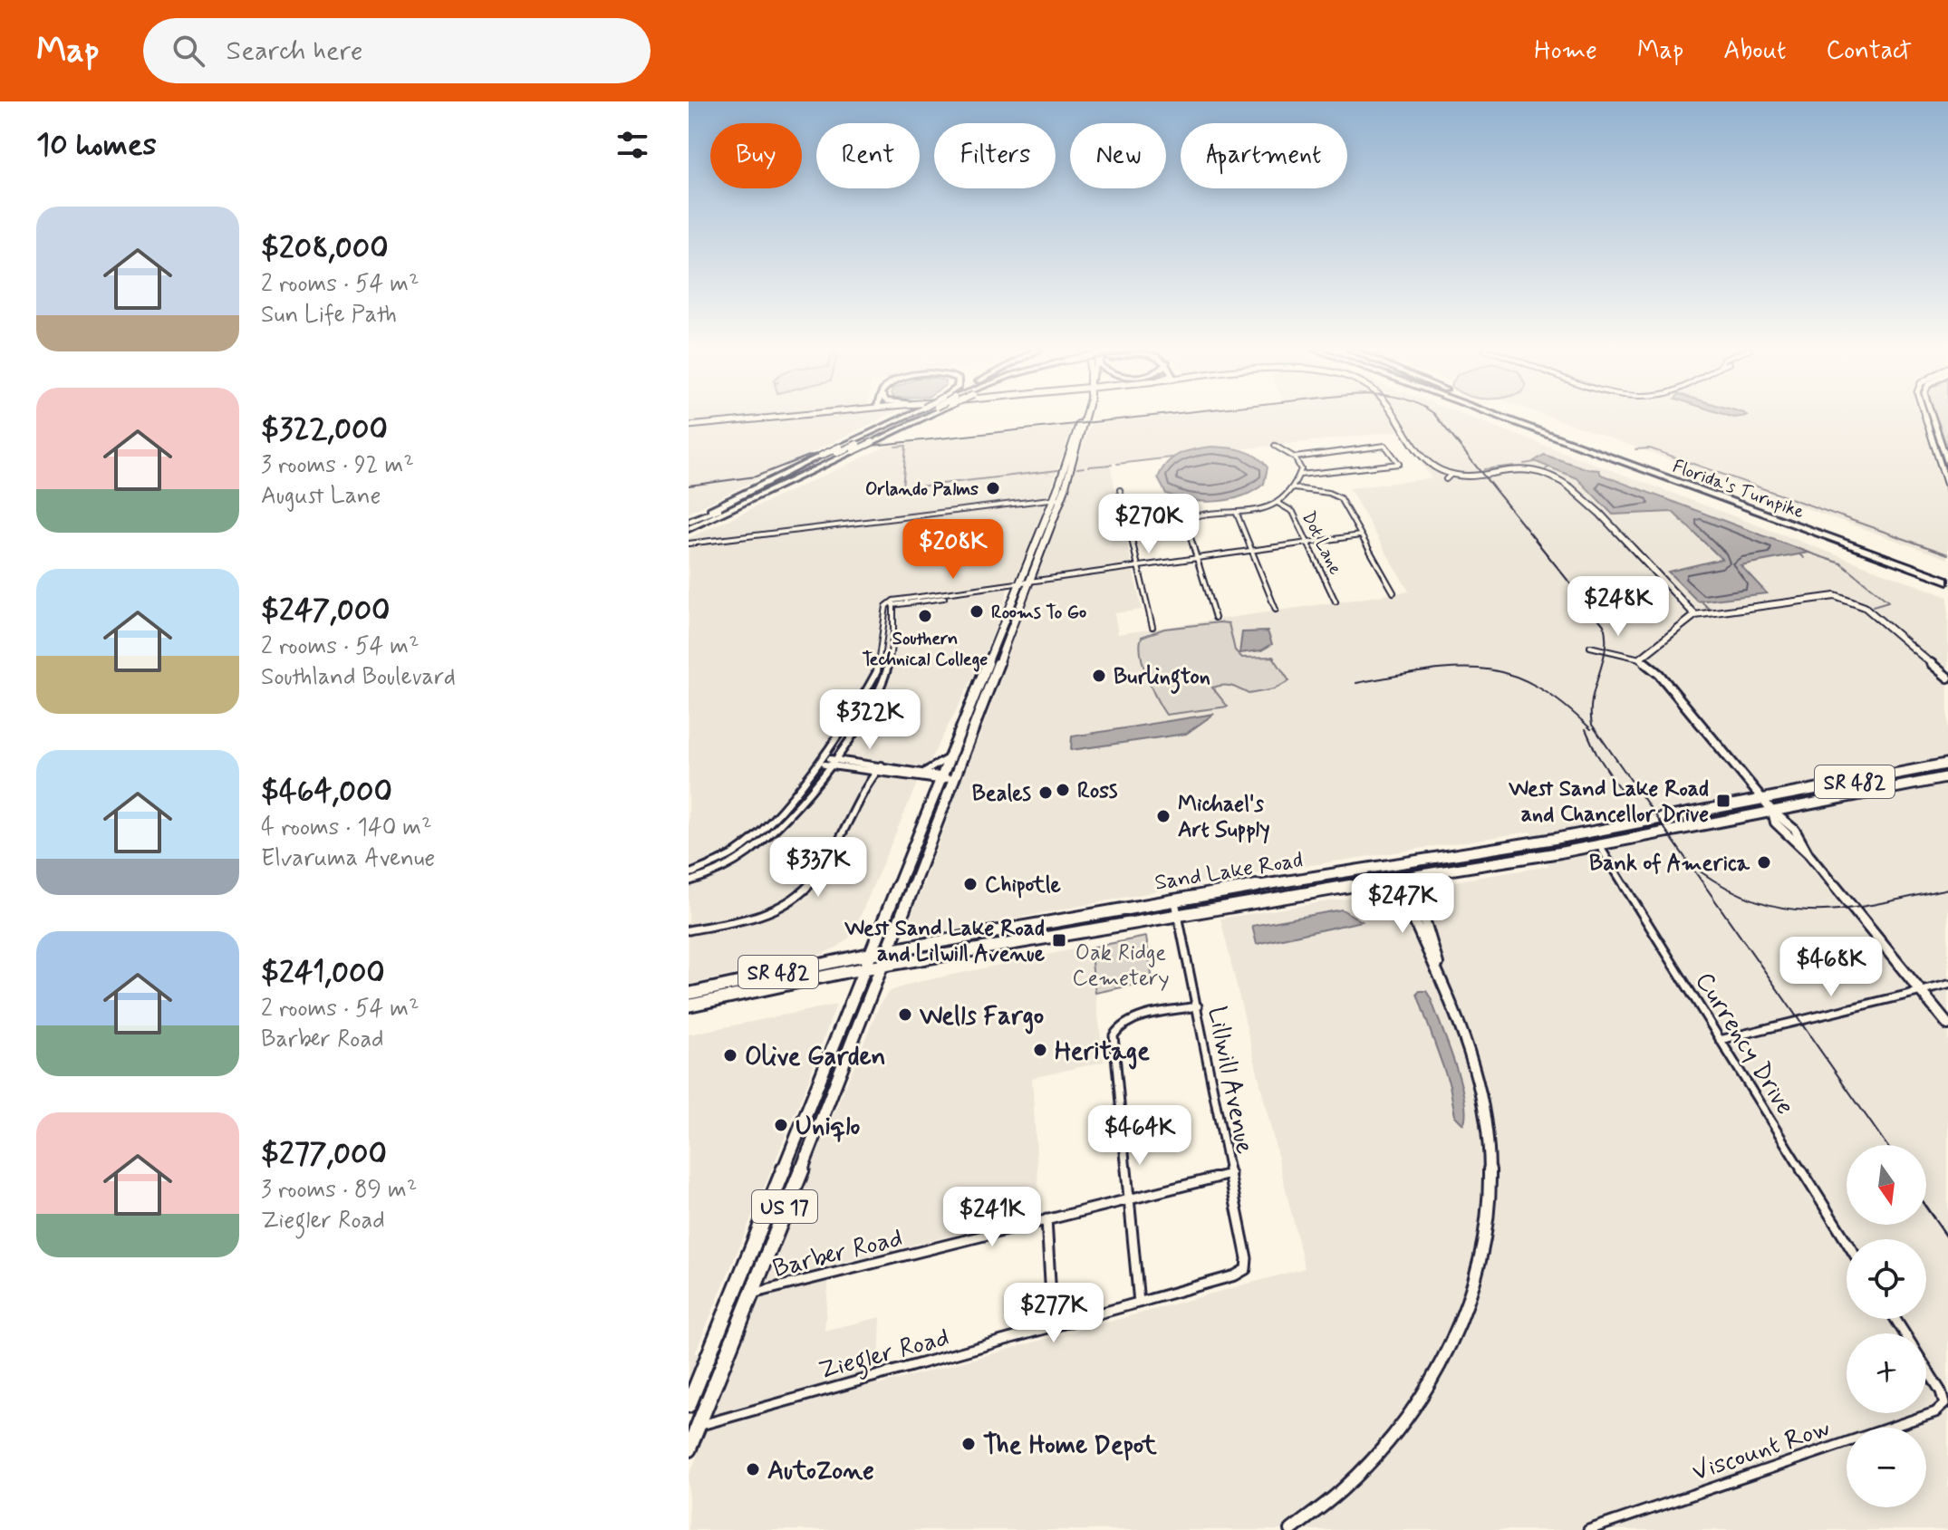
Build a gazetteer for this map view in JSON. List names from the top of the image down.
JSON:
{
  "streets": {
    "highway": ["Florida's Turnpike"],
    "main road": ["SR 482", "Sand Lake Road", "US 17"],
    "street": [
      "Dot Lane",
      "Currency Drive",
      "Lillwill Avenue",
      "Barber Road",
      "Ziegler Road",
      "Viscount Row"
    ]
  },
  "crossings": [
    ["Sand Lake Road", "Currency Drive"],
    ["Sand Lake Road", "Lillwill Avenue"],
    ["Sand Lake Road", "US 17"],
    ["Lillwill Avenue", "Barber Road"],
    ["Lillwill Avenue", "Ziegler Road"],
    ["US 17", "Barber Road"],
    ["US 17", "Ziegler Road"]
  ],
  "parks": ["Oak Ridge Cemetery"],
  "places": {
    "other": [
      "Orlando Palms",
      "Rooms To Go",
      "Southern Technical College",
      "Burlington",
      "Ross",
      "Beales",
      "Michael's Art Supply",
      "Bank of America",
      "Chipotle",
      "Wells Fargo",
      "Heritage",
      "Olive Garden",
      "Uniqlo",
      "The Home Depot",
      "AutoZone"
    ],
    "transit": ["West Sand Lake Road and Chancellor Drive", "West Sand Lake Road and Lilwill Avenue"]
  },
  "north": "bottom",
  "page": {
    "header": "Map",
    "search": "Search here",
    "nav": [
      "Home",
      "Map",
      "About",
      "Contact"
    ],
    "heading": "10 homes",
    "chip": [
      "Buy",
      "Rent",
      "Filters",
      "New",
      "Apartment"
    ],
    "list": [
      {
        "name": "$208,000",
        "note": "2 rooms · 54 m² · Sun Life Path"
      },
      {
        "name": "$322,000",
        "note": "3 rooms · 92 m² · August Lane"
      },
      {
        "name": "$247,000",
        "note": "2 rooms · 54 m² · Southland Boulevard"
      },
      {
        "name": "$464,000",
        "note": "4 rooms · 140 m² · Elvaruma Avenue"
      },
      {
        "name": "$241,000",
        "note": "2 rooms · 54 m² · Barber Road"
      },
      {
        "name": "$277,000",
        "note": "3 rooms · 89 m² · Ziegler Road"
      }
    ],
    "price": [
      "$270K",
      "$208K",
      "$248K",
      "$322K",
      "$337K",
      "$247K",
      "$468K",
      "$464K",
      "$241K",
      "$277K"
    ],
    "map_buttons": ["+", "−"]
  }
}
